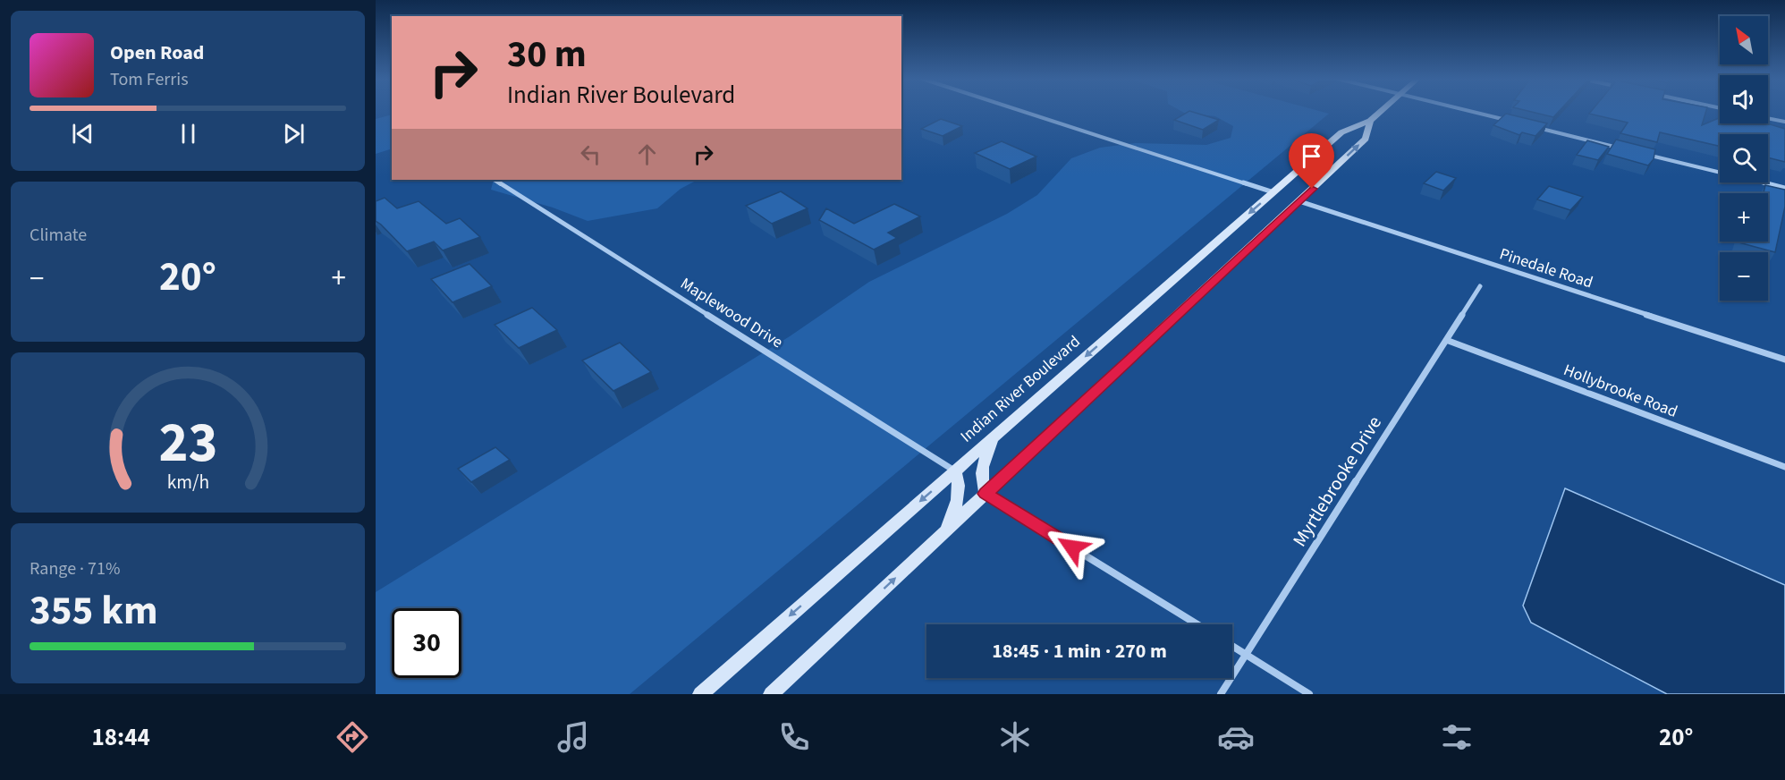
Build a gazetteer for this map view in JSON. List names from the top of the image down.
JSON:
{
  "streets": {
    "main road": ["Indian River Boulevard"],
    "street": [
      "Pinedale Road",
      "Maplewood Drive",
      "Hollybrooke Road",
      "Myrtlebrooke Drive"
    ]
  },
  "crossings": [
    ["Pinedale Road", "Indian River Boulevard"],
    ["Maplewood Drive", "Indian River Boulevard"],
    ["Hollybrooke Road", "Myrtlebrooke Drive"]
  ],
  "north": "top left",
  "page": {
    "map_buttons": ["+", "−"],
    "turn": ["30 m", "Indian River Boulevard"],
    "song": ["Open Road", "Tom Ferris"],
    "tile": [
      "Climate",
      ["Range · 71%", "355 km"]
    ],
    "heat": ["−", "20°", "+"],
    "limit": "30",
    "trip": "18:45 · 1 min · 270 m",
    "tabs": ["18:44", "20°"],
    "gauge": ["23", "km/h"]
  }
}
